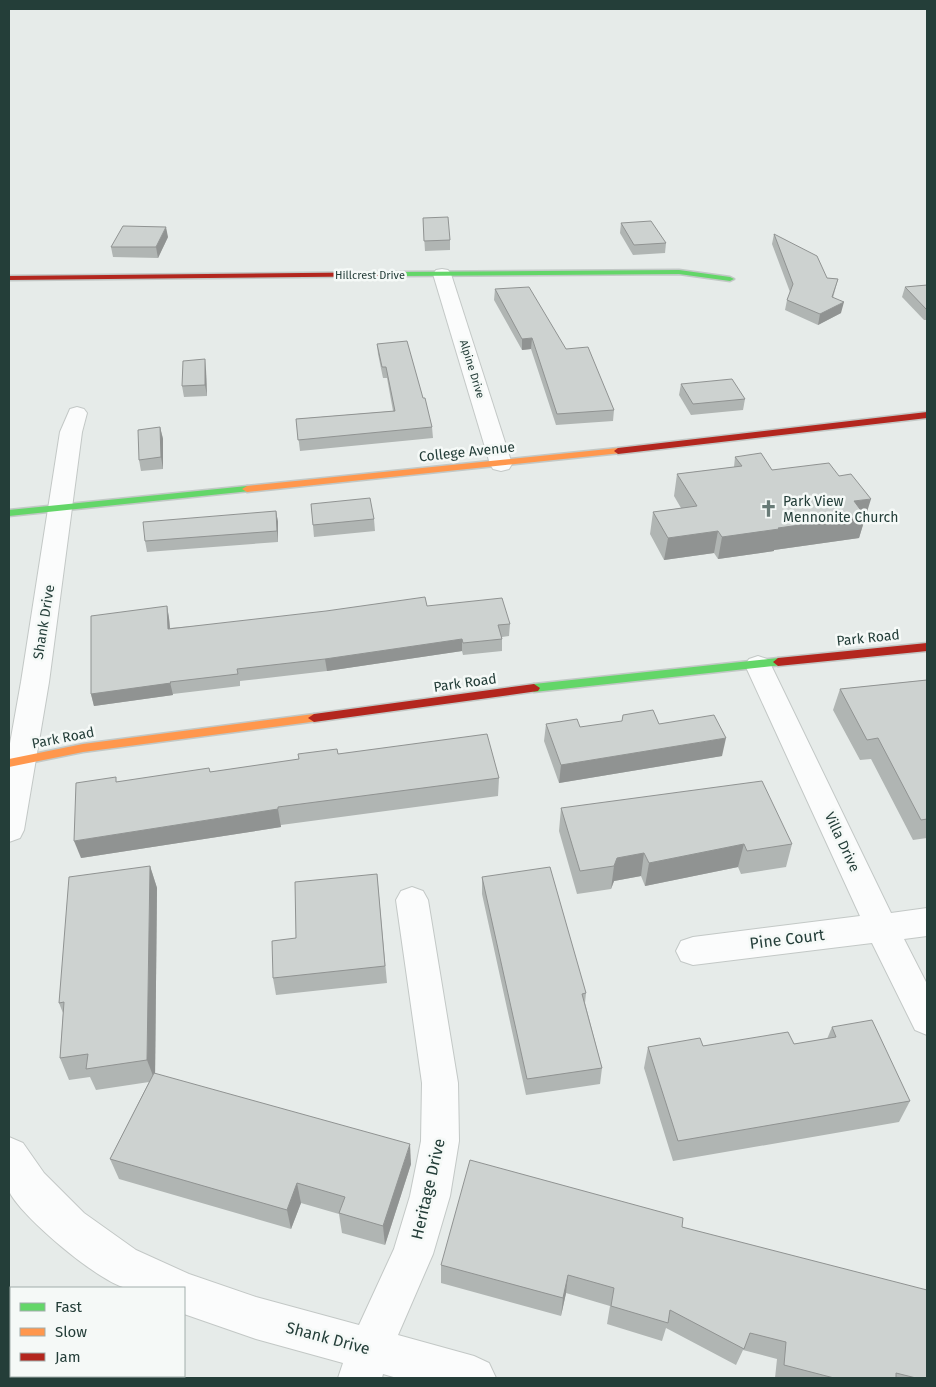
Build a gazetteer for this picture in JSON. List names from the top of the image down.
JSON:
{
  "streets": {
    "street": [
      "Hillcrest Drive",
      "Alpine Drive",
      "College Avenue",
      "Shank Drive",
      "Park Road",
      "Villa Drive",
      "Pine Court",
      "Heritage Drive"
    ]
  },
  "crossings": [
    ["Hillcrest Drive", "Alpine Drive"],
    ["Alpine Drive", "College Avenue"],
    ["College Avenue", "Shank Drive"],
    ["Shank Drive", "Park Road"],
    ["Shank Drive", "Heritage Drive"],
    ["Park Road", "Villa Drive"],
    ["Villa Drive", "Pine Court"]
  ],
  "places": {
    "church": ["Park View Mennonite Church"]
  },
  "legend": ["Fast", "Slow", "Jam"]
}
